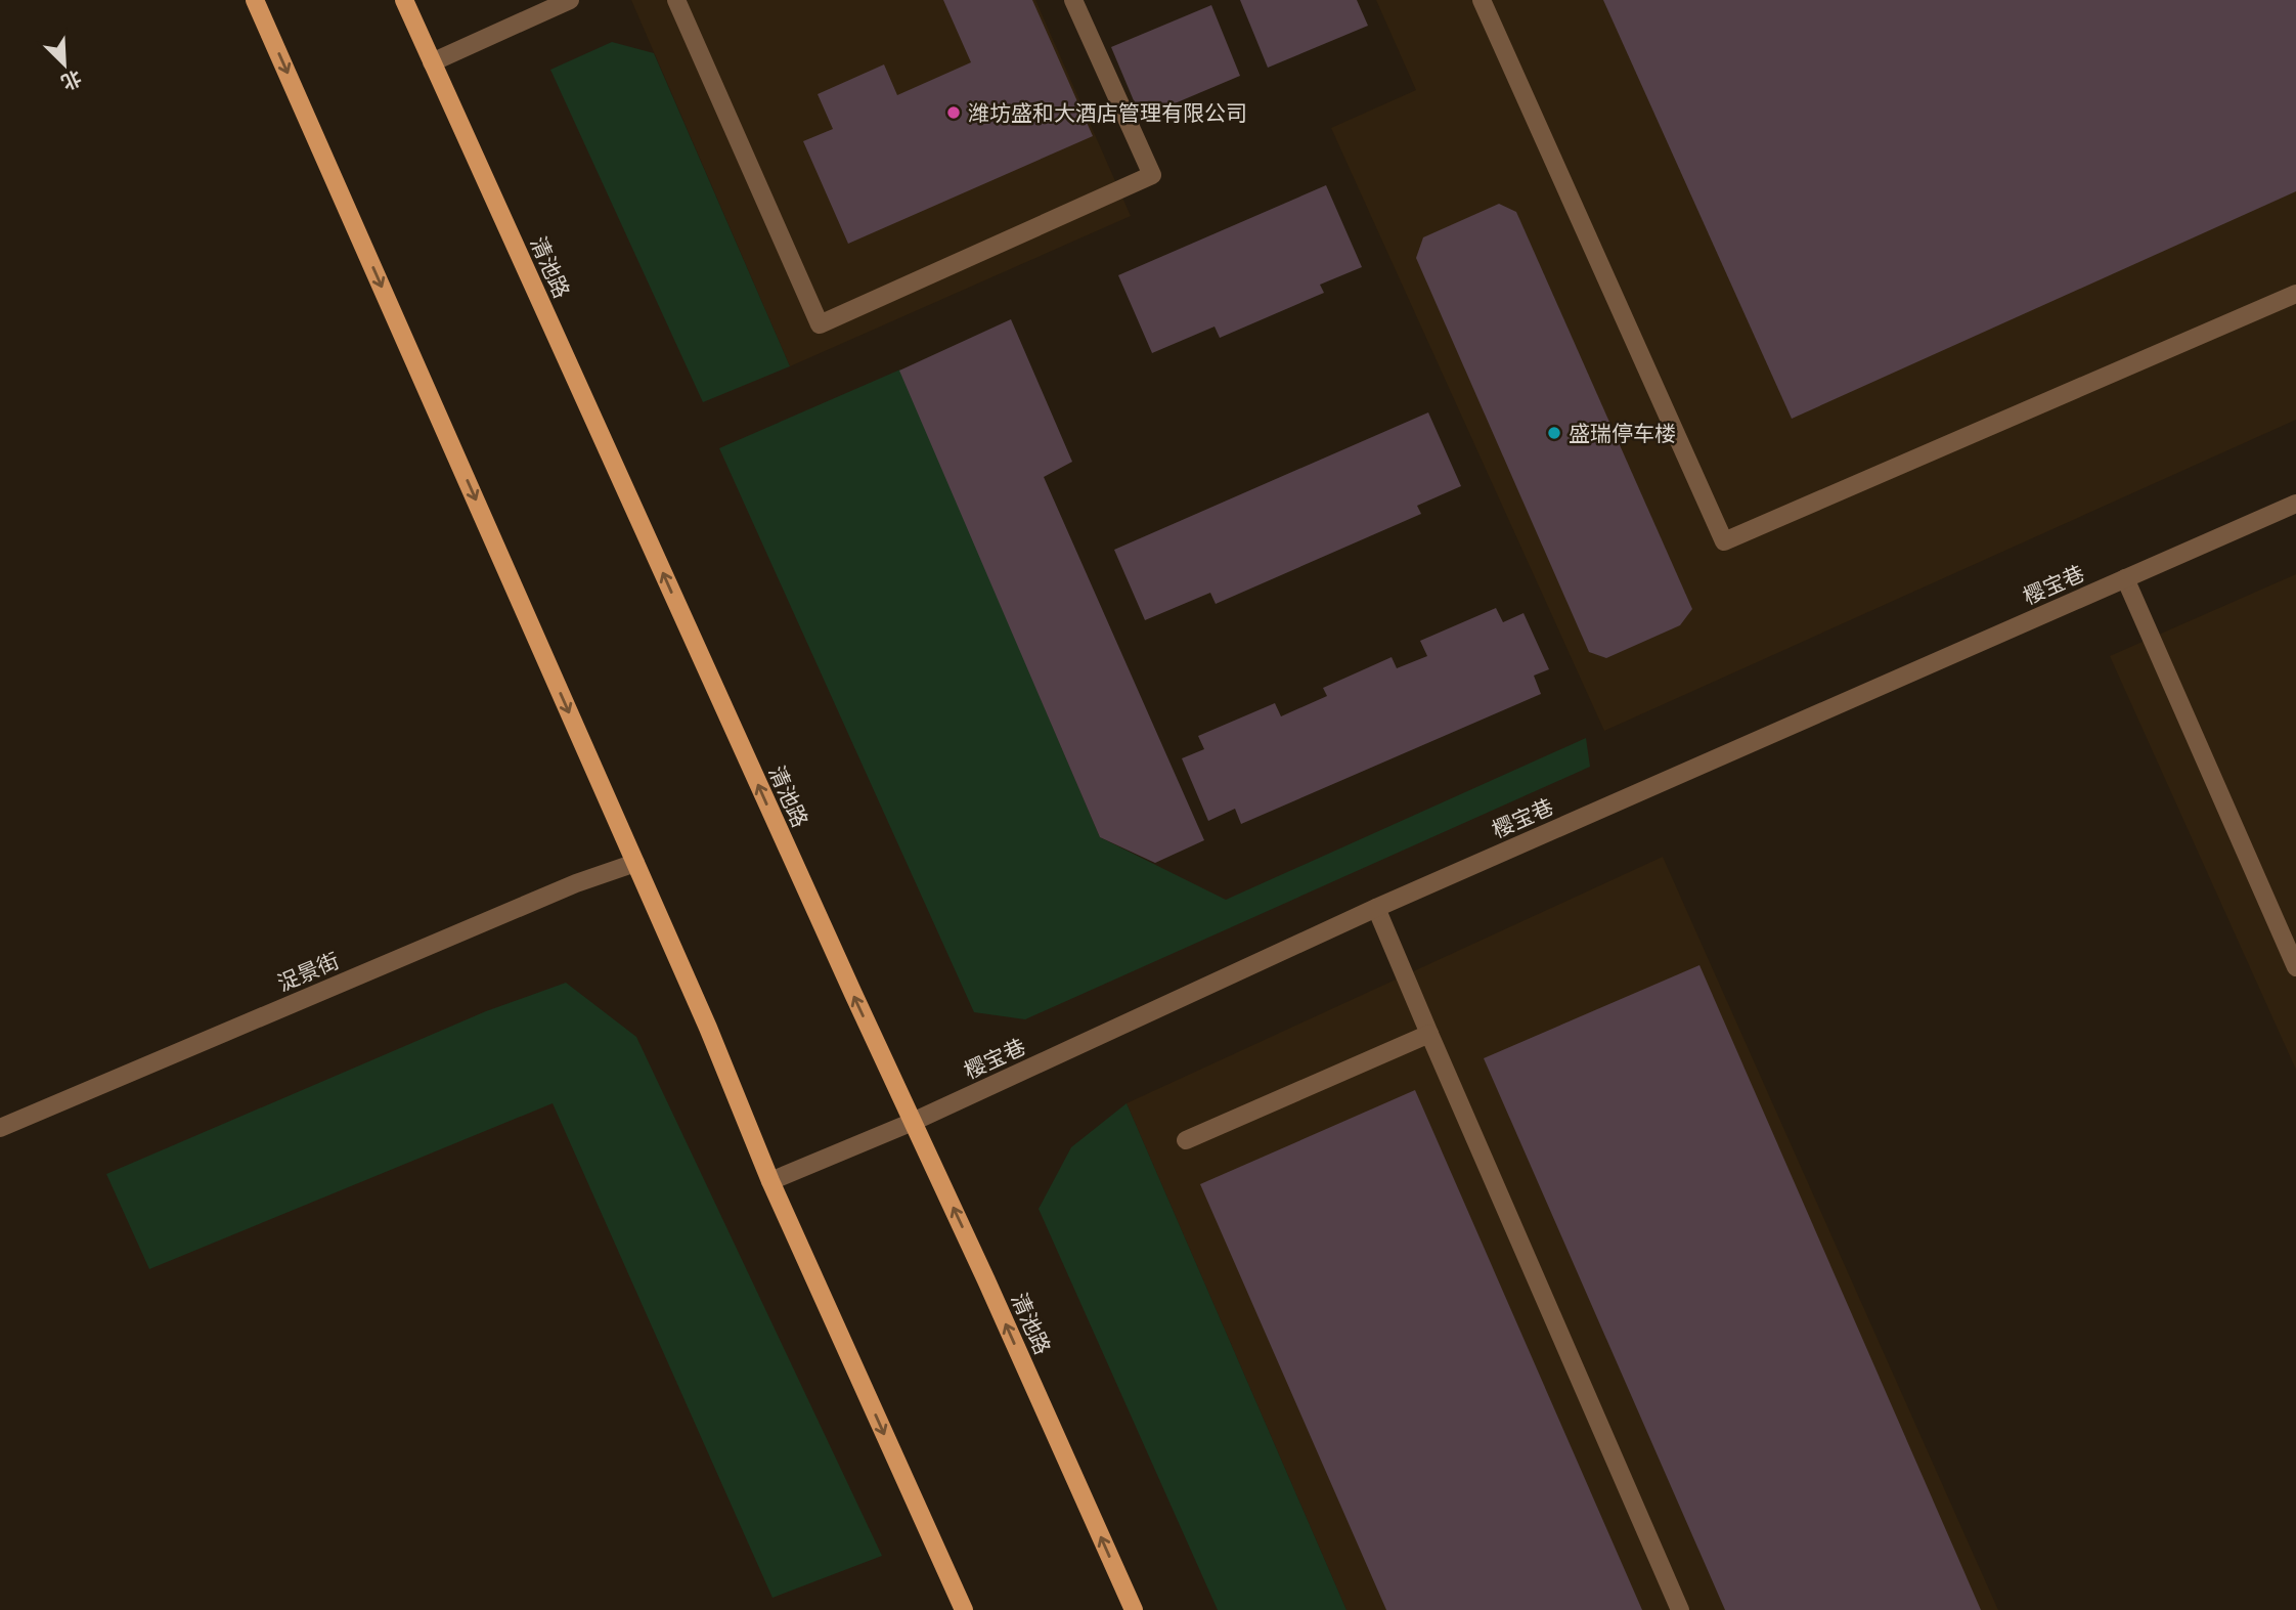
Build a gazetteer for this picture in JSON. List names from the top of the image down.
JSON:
{
  "streets": {
    "main road": ["清池路"],
    "street": ["樱宝巷", "浞景街"]
  },
  "crossings": [
    ["清池路", "樱宝巷"]
  ],
  "places": ["潍坊盛和大酒店管理有限公司", "盛瑞停车楼"],
  "north": "bottom right"
}
